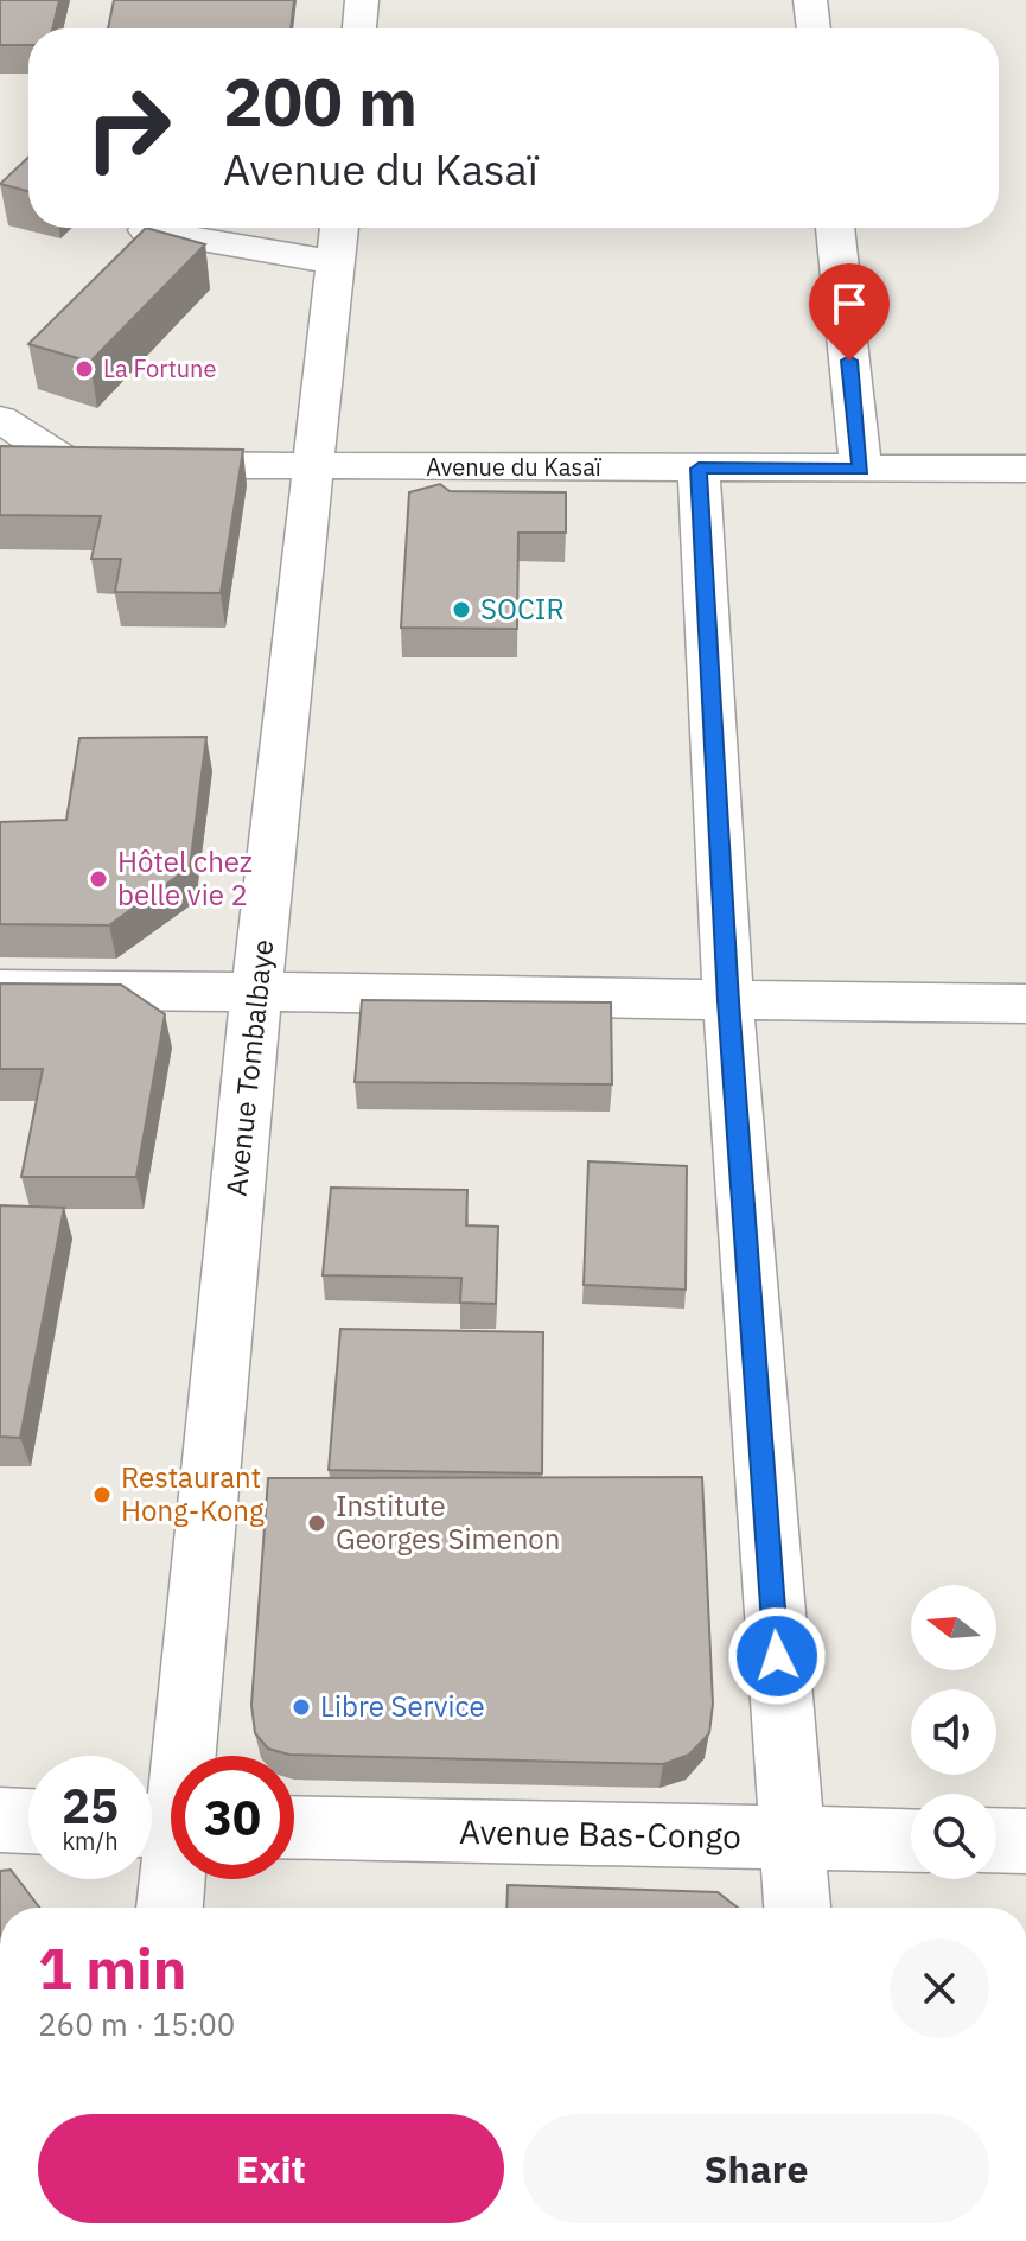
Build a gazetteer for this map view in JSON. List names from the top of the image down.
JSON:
{
  "streets": {
    "street": ["Avenue du Kasaï", "Avenue Tombalbaye", "Avenue Bas-Congo"]
  },
  "crossings": [
    ["Avenue du Kasaï", "Avenue Tombalbaye"]
  ],
  "places": [
    "La Fortune",
    "SOCIR",
    "Hôtel chez belle vie 2",
    "Restaurant Hong-Kong",
    "Institute Georges Simenon",
    "Libre Service"
  ],
  "north": "left",
  "page": {
    "turn": ["200 m", "Avenue du Kasaï"],
    "speed": "25 km/h",
    "limit": "30",
    "heading": ["1 min", "260 m · 15:00"],
    "buttons": ["Exit", "Share"]
  }
}
